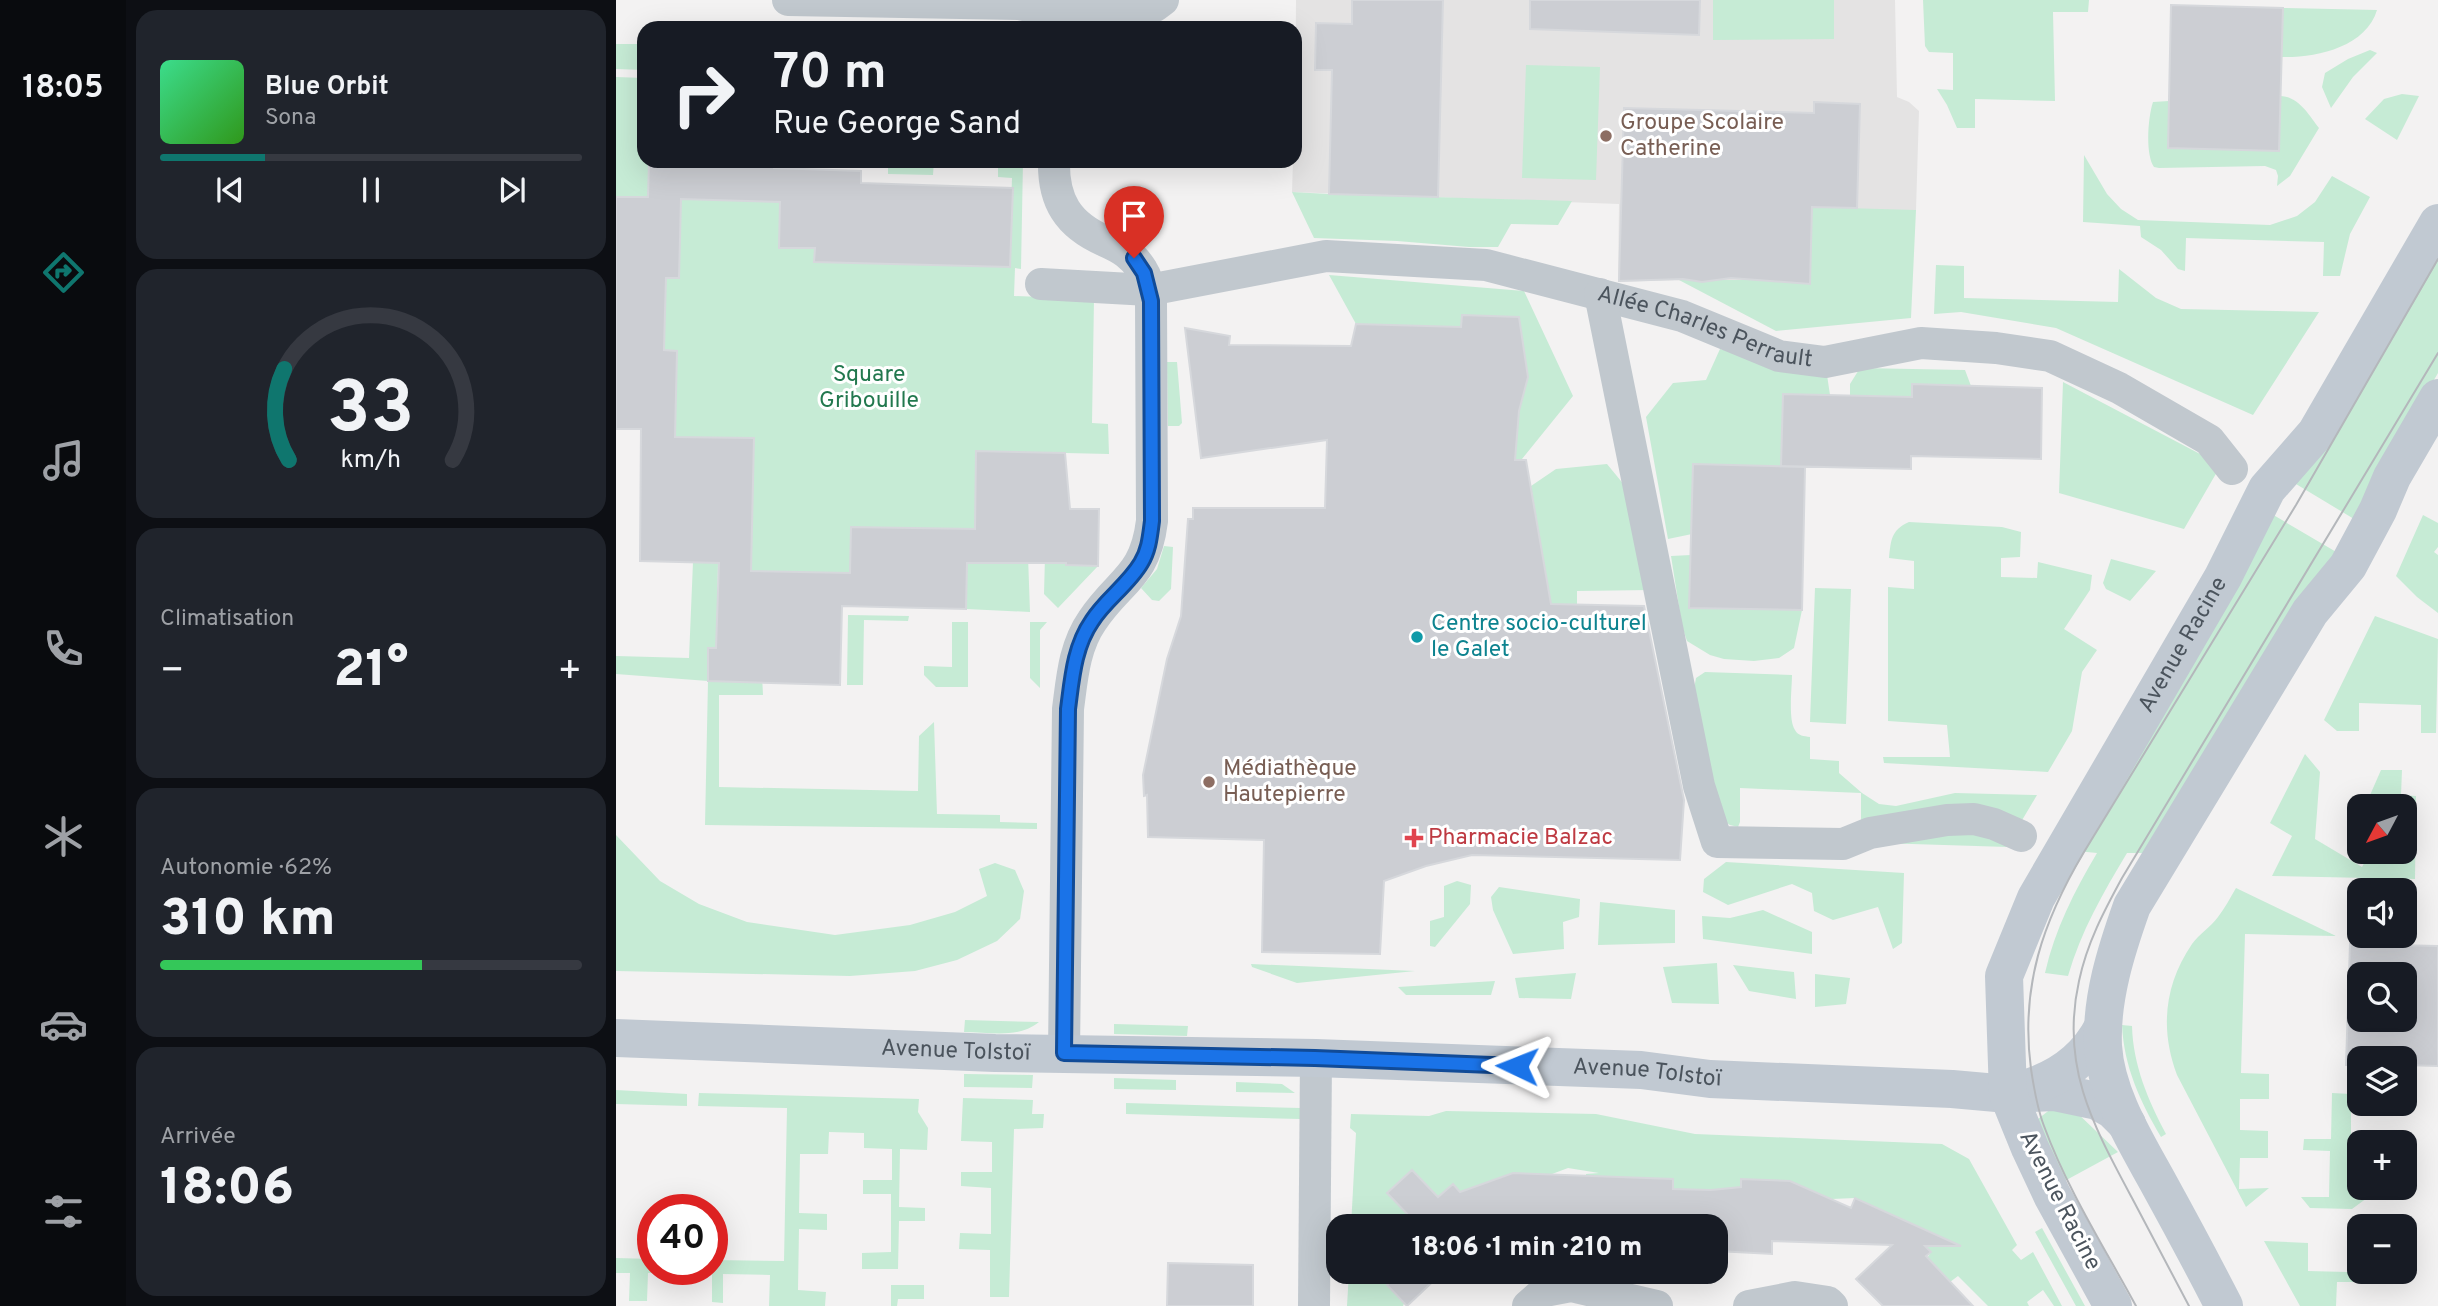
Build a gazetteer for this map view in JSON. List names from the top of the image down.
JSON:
{
  "streets": {
    "street": ["Allée Charles Perrault", "Avenue Racine", "Avenue Tolstoï"]
  },
  "crossings": [
    ["Avenue Racine", "Avenue Tolstoï"]
  ],
  "parks": ["Square Gribouille"],
  "places": {
    "other": ["Groupe Scolaire Catherine", "Centre socio-culturel le Galet", "Médiathèque Hautepierre"],
    "health": ["Pharmacie Balzac"]
  },
  "north": "bottom left",
  "page": {
    "tabs": "18:05",
    "turn": ["70 m", "Rue George Sand"],
    "song": ["Blue Orbit", "Sona"],
    "tile": [
      "Climatisation",
      ["Autonomie · 62%", "310 km"],
      ["Arrivée", "18:06"]
    ],
    "heat": ["−", "21°", "+"],
    "map_buttons": ["+", "−"],
    "limit": "40",
    "trip": "18:06 · 1 min · 210 m",
    "gauge": ["33", "km/h"]
  }
}
